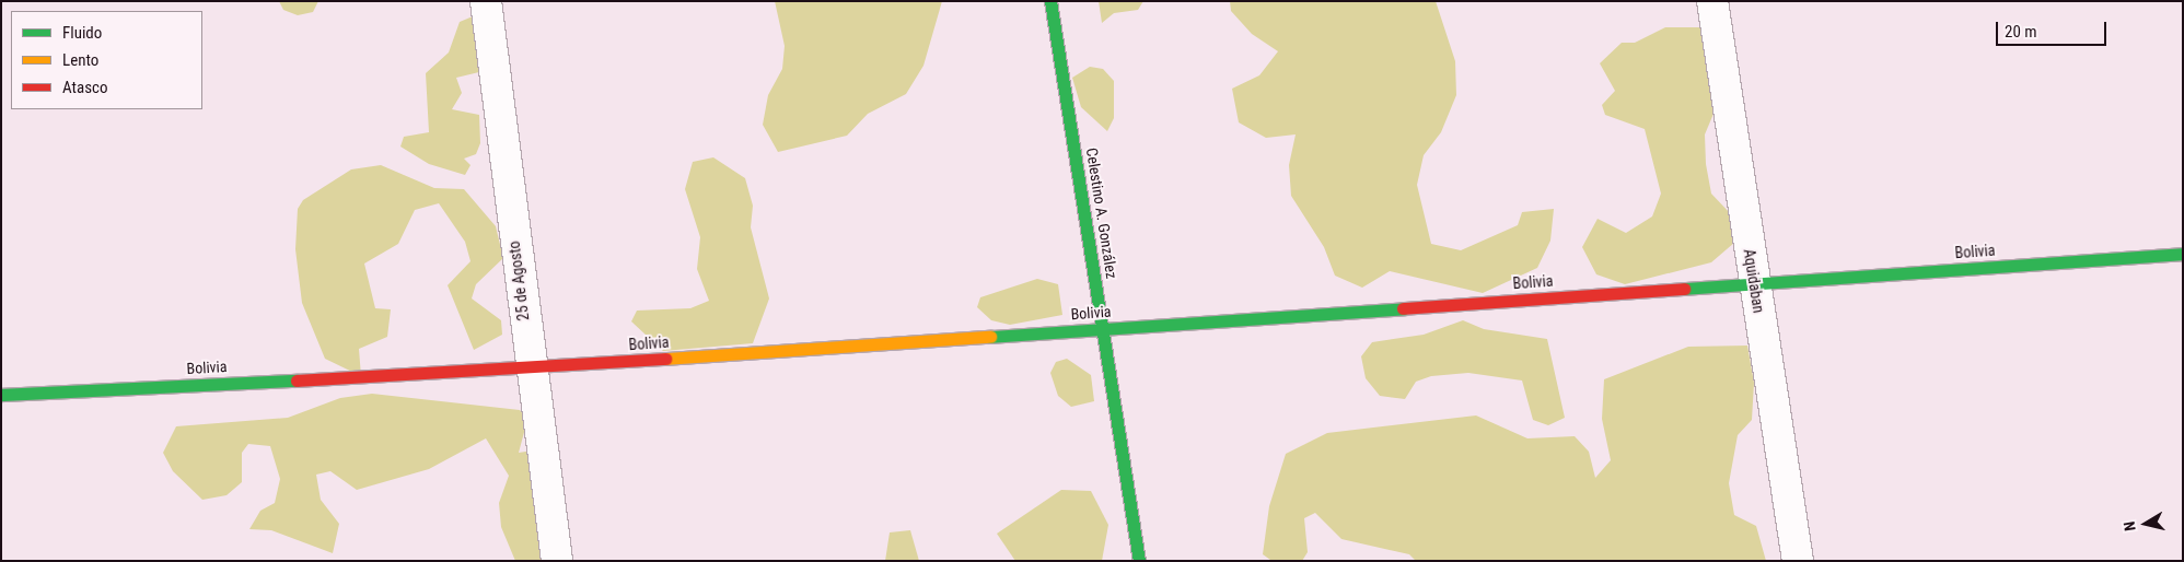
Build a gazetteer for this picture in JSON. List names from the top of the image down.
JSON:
{
  "streets": {
    "street": [
      "Celestino A. González",
      "Bolivia",
      "25 de Agosto",
      "Aquidaban"
    ]
  },
  "crossings": [
    ["Celestino A. González", "Bolivia"],
    ["Bolivia", "25 de Agosto"],
    ["Bolivia", "Aquidaban"]
  ],
  "legend": ["Fluido", "Lento", "Atasco"],
  "scale_bar": "20 m",
  "north": "left"
}
